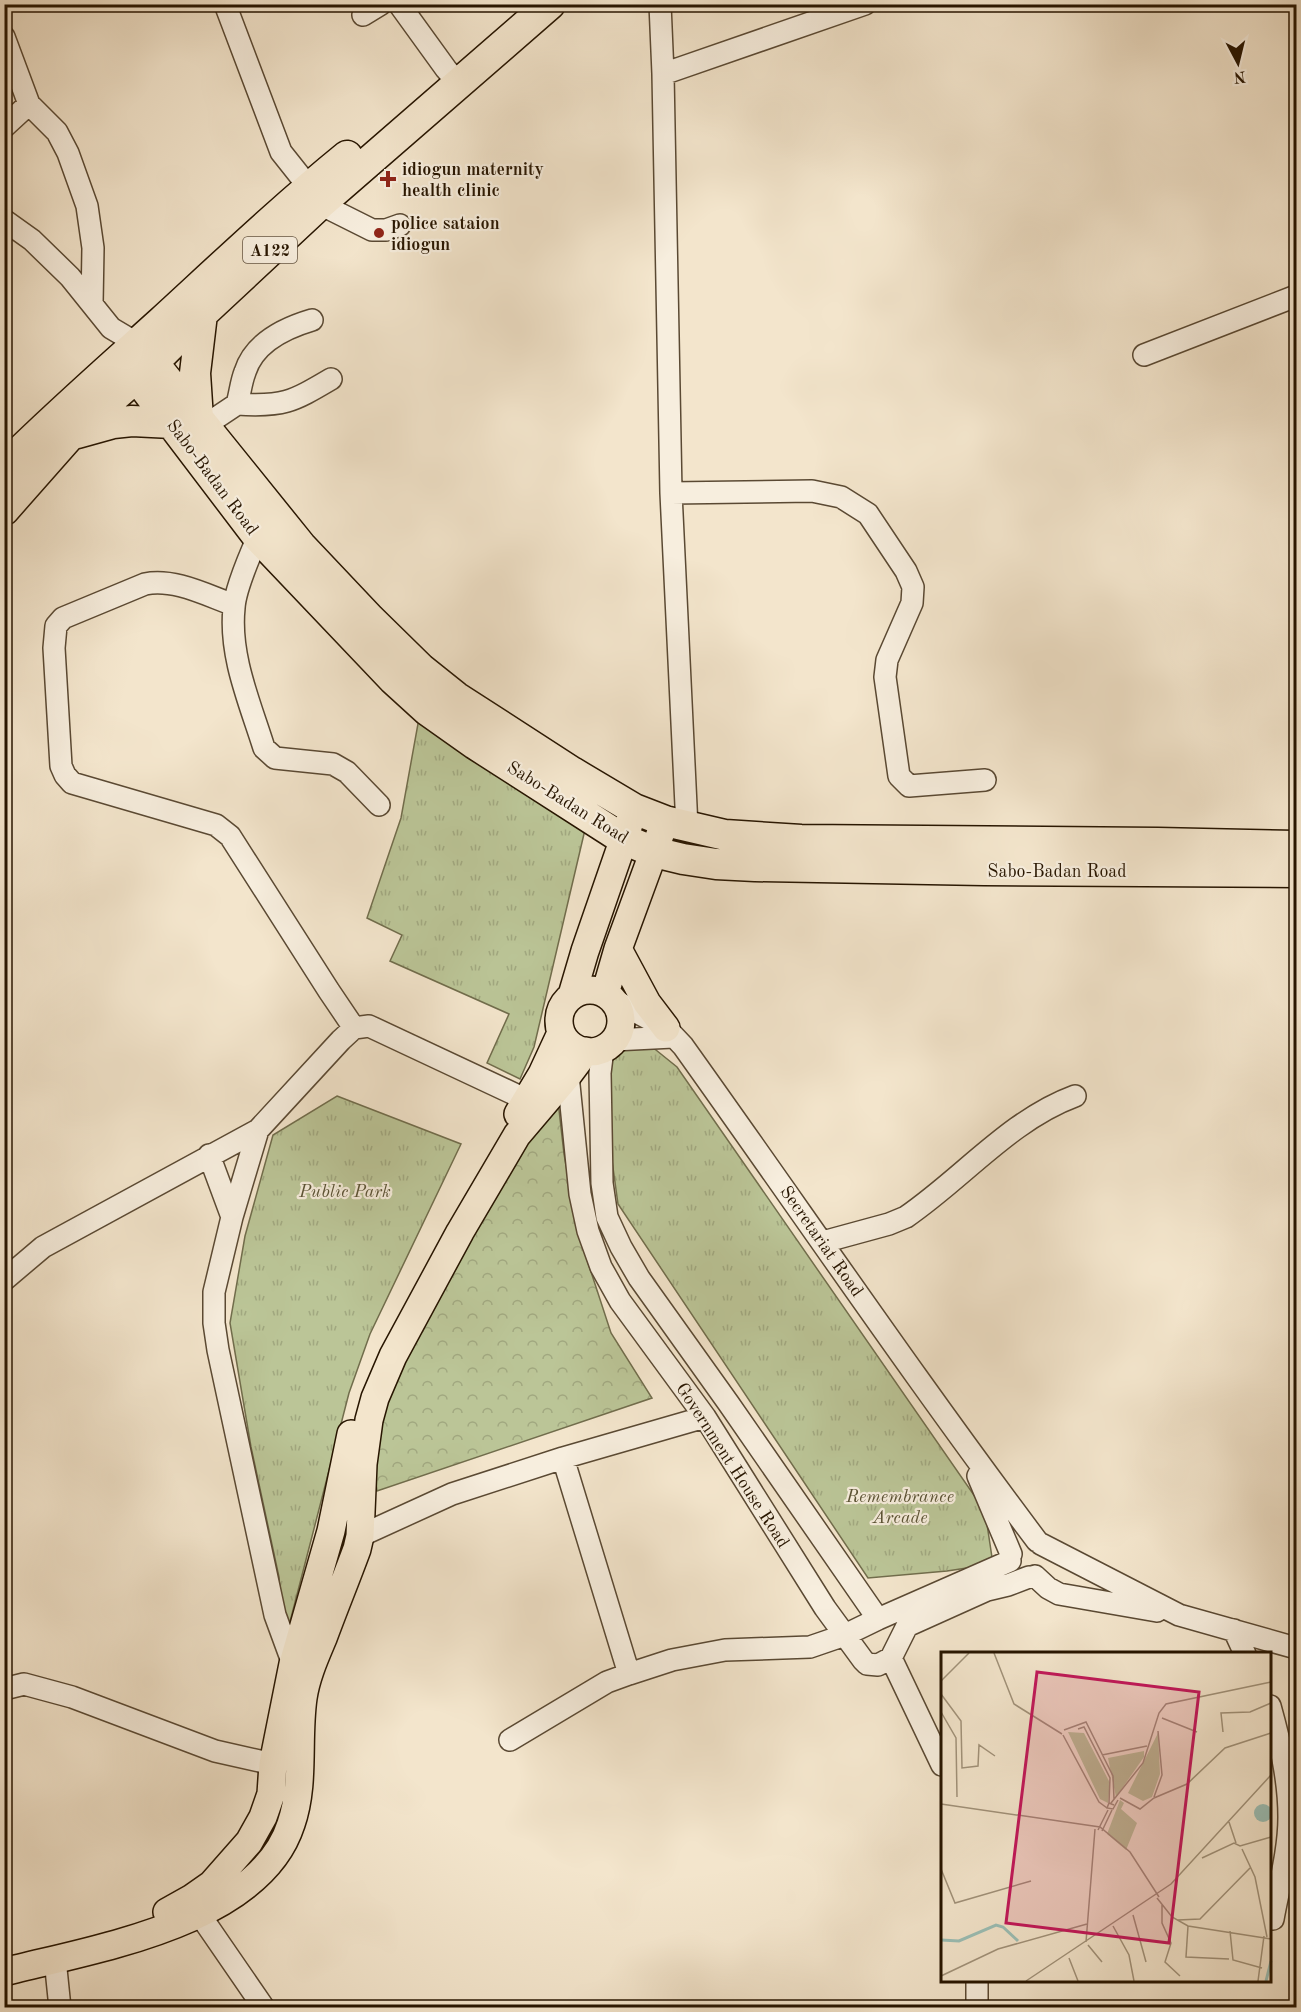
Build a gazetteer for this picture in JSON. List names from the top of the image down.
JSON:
{
  "streets": {
    "highway": ["A122", "Sabo-Badan Road"],
    "street": ["Secretariat Road", "Government House Road"]
  },
  "crossings": [
    ["A122", "Sabo-Badan Road"],
    ["Secretariat Road", "Government House Road"]
  ],
  "parks": ["Public Park", "Remembrance Arcade"],
  "places": {
    "health": ["idiogun maternity health clinic"],
    "other": ["police sataion idiogun"]
  },
  "north": "bottom"
}
